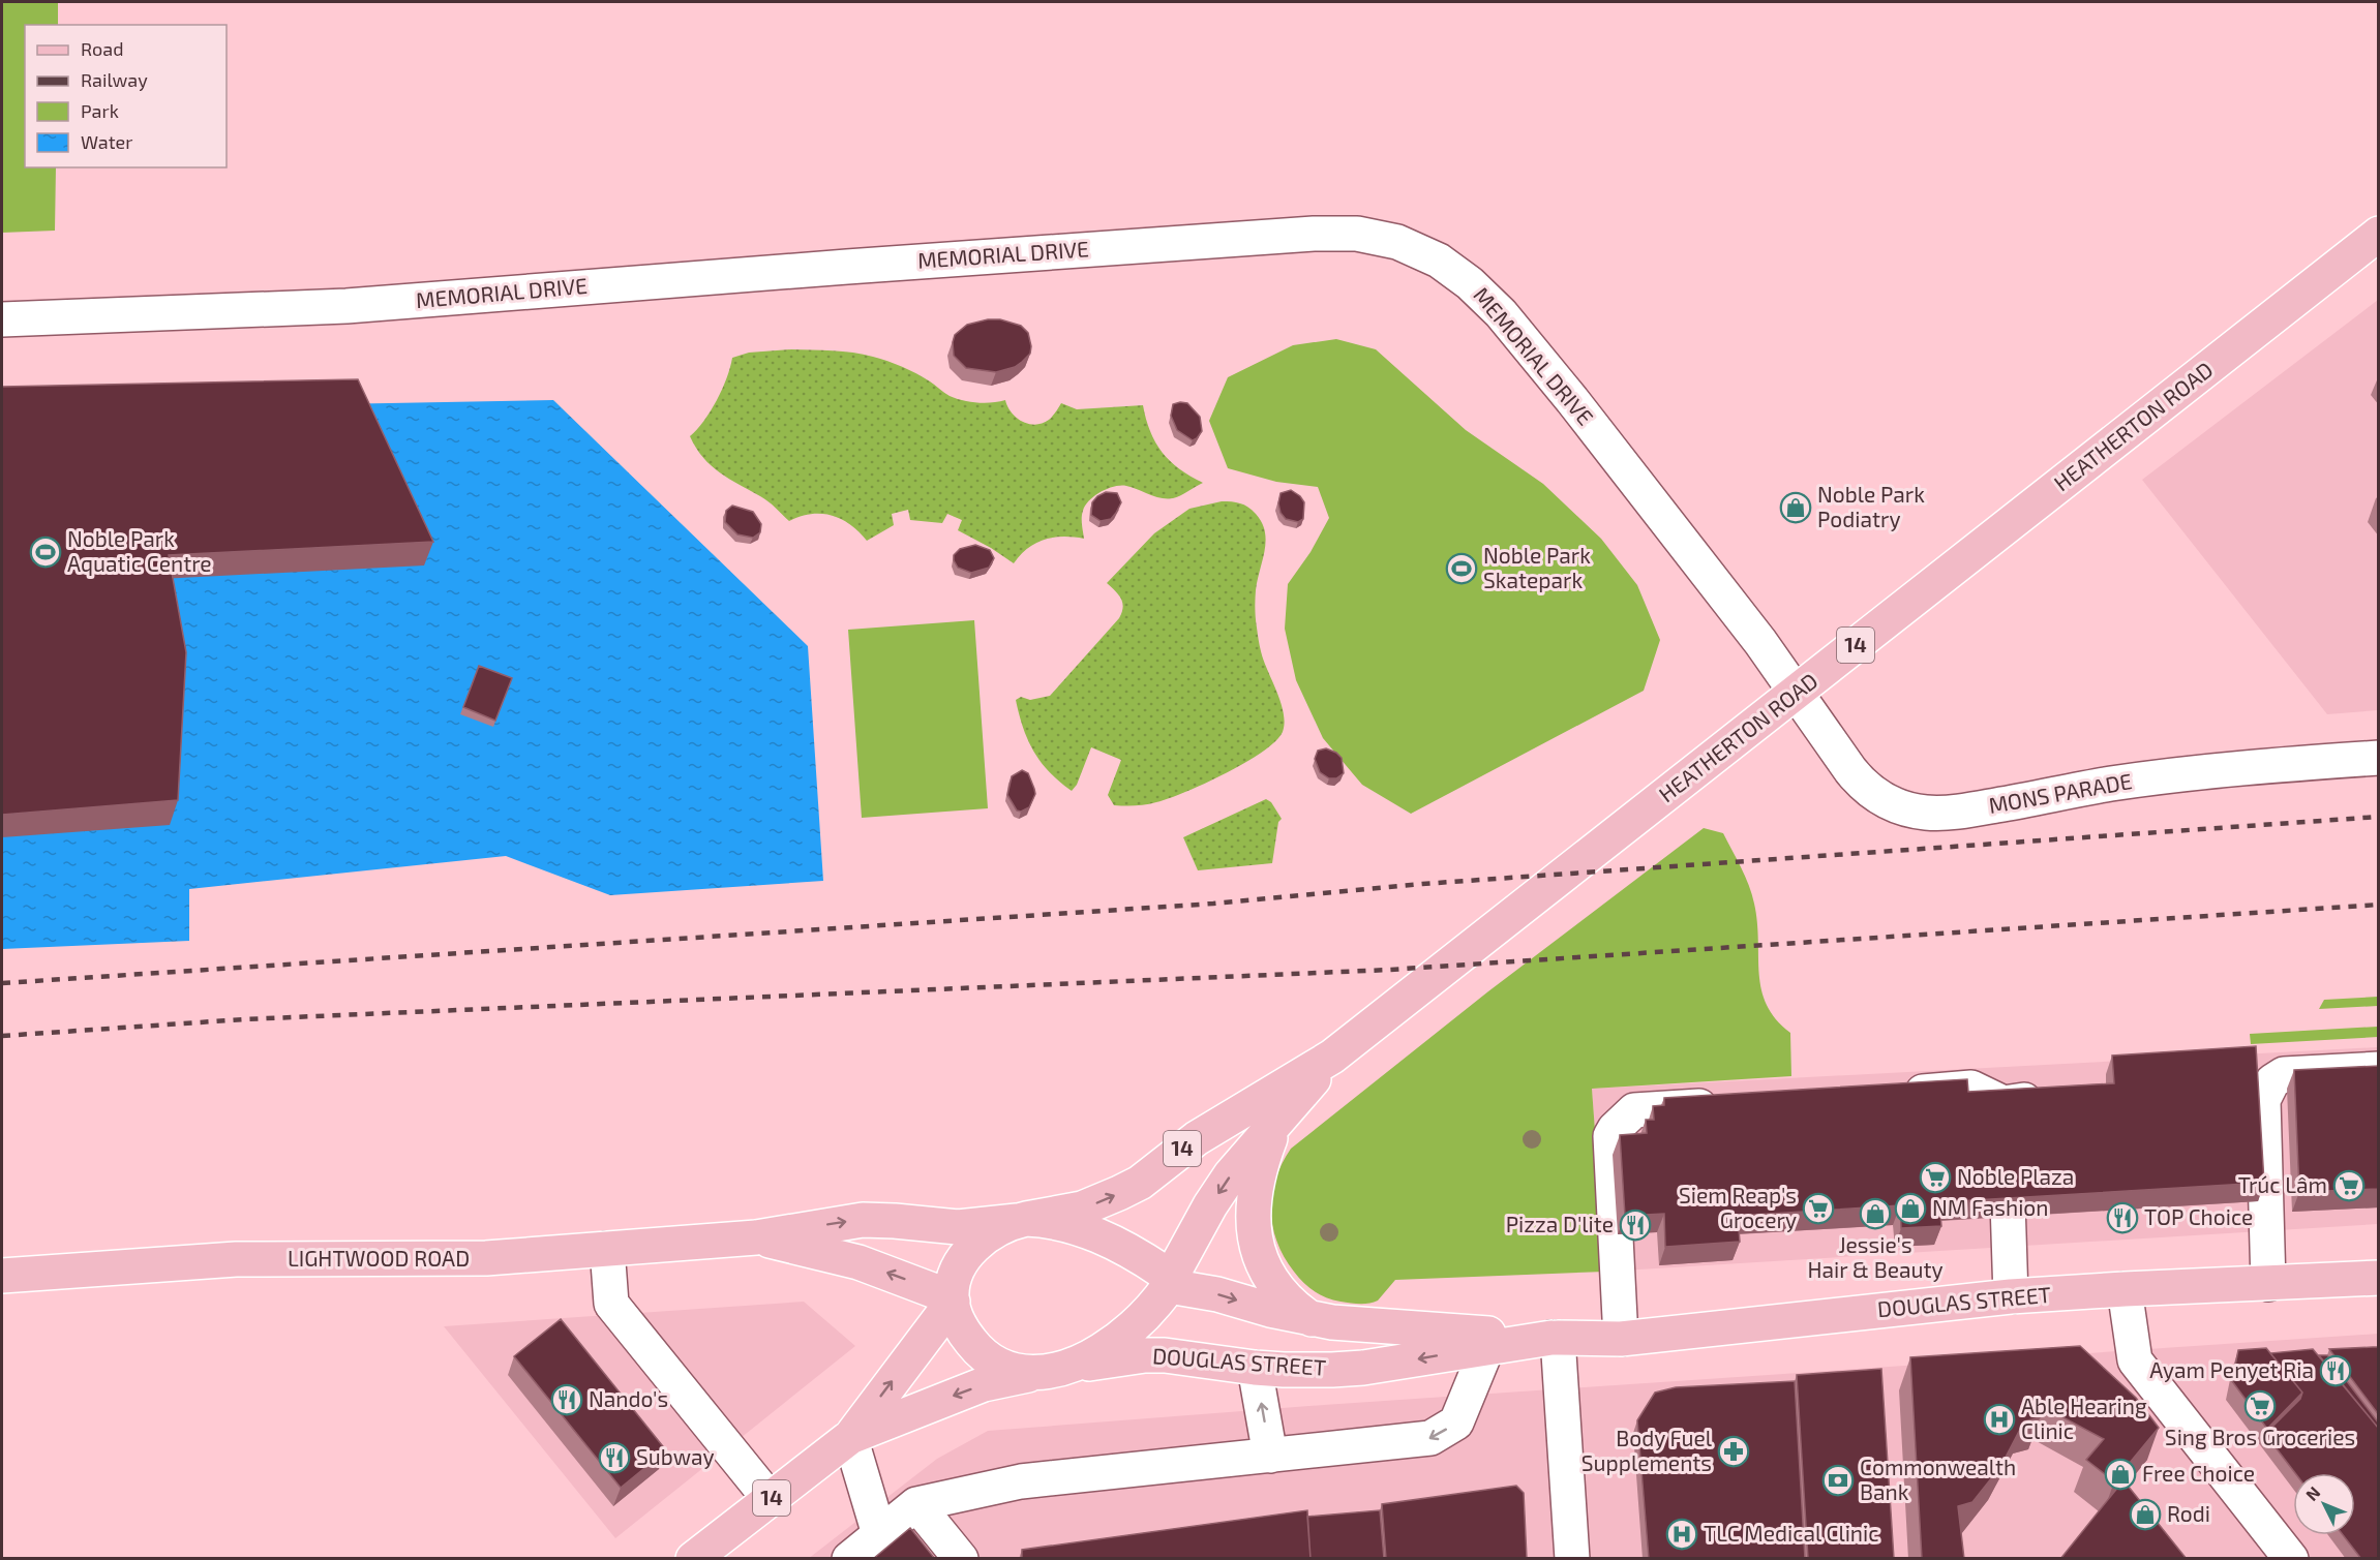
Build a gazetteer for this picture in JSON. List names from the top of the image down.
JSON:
{
  "streets": {
    "main road": [
      "HEATHERTON ROAD",
      "14",
      "LIGHTWOOD ROAD",
      "DOUGLAS STREET"
    ],
    "street": ["MEMORIAL DRIVE", "MONS PARADE"]
  },
  "crossings": [
    ["MEMORIAL DRIVE", "HEATHERTON ROAD"],
    ["MEMORIAL DRIVE", "MONS PARADE"],
    ["HEATHERTON ROAD", "14"],
    ["HEATHERTON ROAD", "MONS PARADE"],
    ["HEATHERTON ROAD", "LIGHTWOOD ROAD"],
    ["HEATHERTON ROAD", "DOUGLAS STREET"],
    ["14", "LIGHTWOOD ROAD"],
    ["14", "DOUGLAS STREET"],
    ["LIGHTWOOD ROAD", "DOUGLAS STREET"]
  ],
  "places": {
    "shop": [
      "Noble Park Podiatry",
      "NM Fashion",
      "Jessie's Hair & Beauty",
      "Free Choice",
      "Rodi"
    ],
    "sports": ["Noble Park Aquatic Centre", "Noble Park Skatepark"],
    "supermarket": [
      "Noble Plaza",
      "Trúc Lâm",
      "Siem Reap's Grocery",
      "Sing Bros Groceries"
    ],
    "restaurant": [
      "TOP Choice",
      "Pizza D'lite",
      "Ayam Penyet Ria",
      "Nando's",
      "Subway"
    ],
    "hospital": ["Able Hearing Clinic", "TLC Medical Clinic"],
    "pharmacy": ["Body Fuel Supplements"],
    "bank": ["Commonwealth Bank"]
  },
  "legend": [
    "Road",
    "Railway",
    "Park",
    "Water"
  ],
  "north": "top left"
}
